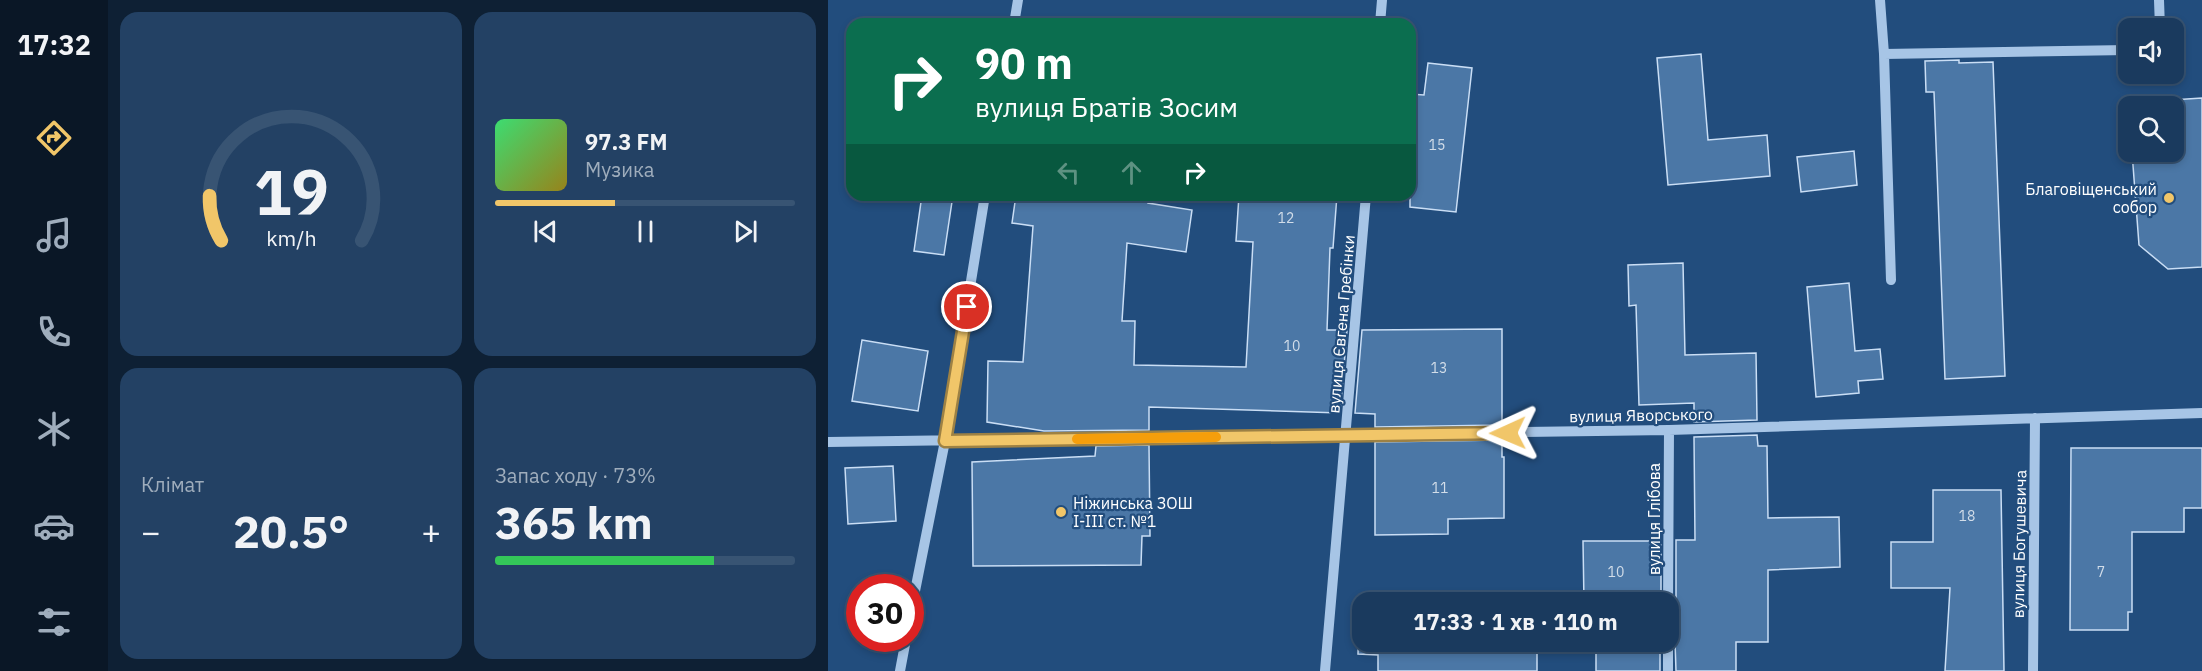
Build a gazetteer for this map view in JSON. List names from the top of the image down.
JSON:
{
  "streets": {
    "street": [
      "вулиця Євгена Гребінки",
      "вулиця Яворського",
      "вулиця Глібова",
      "вулиця Богушевича"
    ]
  },
  "crossings": [
    ["вулиця Євгена Гребінки", "вулиця Яворського"],
    ["вулиця Яворського", "вулиця Глібова"],
    ["вулиця Яворського", "вулиця Богушевича"]
  ],
  "places": ["Благовіщенський собор", "Ніжинська ЗОШ І-ІІІ ст. №1"],
  "house_numbers": [
    "15",
    "12",
    "10",
    "13",
    "11",
    "18",
    "10",
    "7"
  ],
  "page": {
    "tabs": "17:32",
    "turn": ["90 m", "вулиця Братів Зосим"],
    "song": ["97.3 FM", "Музика"],
    "tile": [
      "Клімат",
      ["Запас ходу · 73%", "365 km"]
    ],
    "heat": ["−", "20.5°", "+"],
    "limit": "30",
    "trip": "17:33 · 1 хв · 110 m",
    "gauge": ["19", "km/h"]
  }
}
